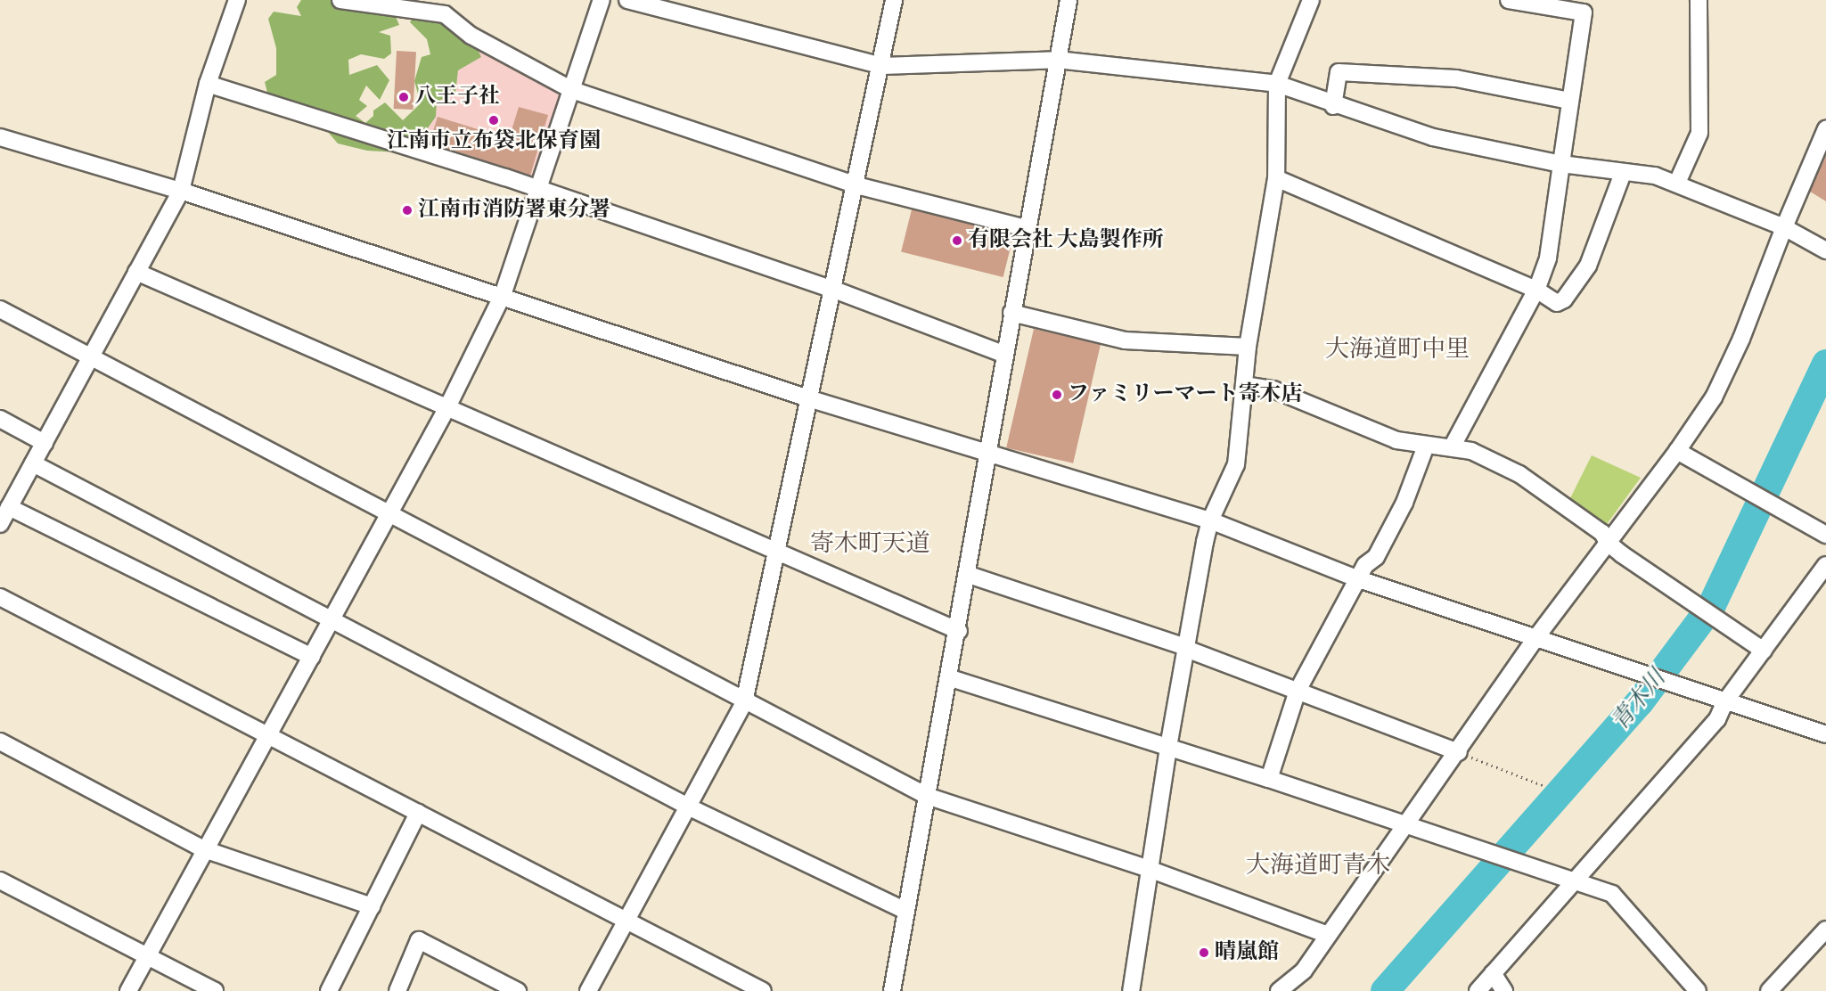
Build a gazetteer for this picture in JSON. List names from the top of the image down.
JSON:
{
  "districts": ["大海道町中里", "寄木町天道", "大海道町青木"],
  "water": ["青木川"],
  "places": [
    "八王子社",
    "江南市立布袋北保育園",
    "江南市消防署東分署",
    "有限会社 大島製作所",
    "ファミリーマート寄木店",
    "晴嵐館"
  ]
}
